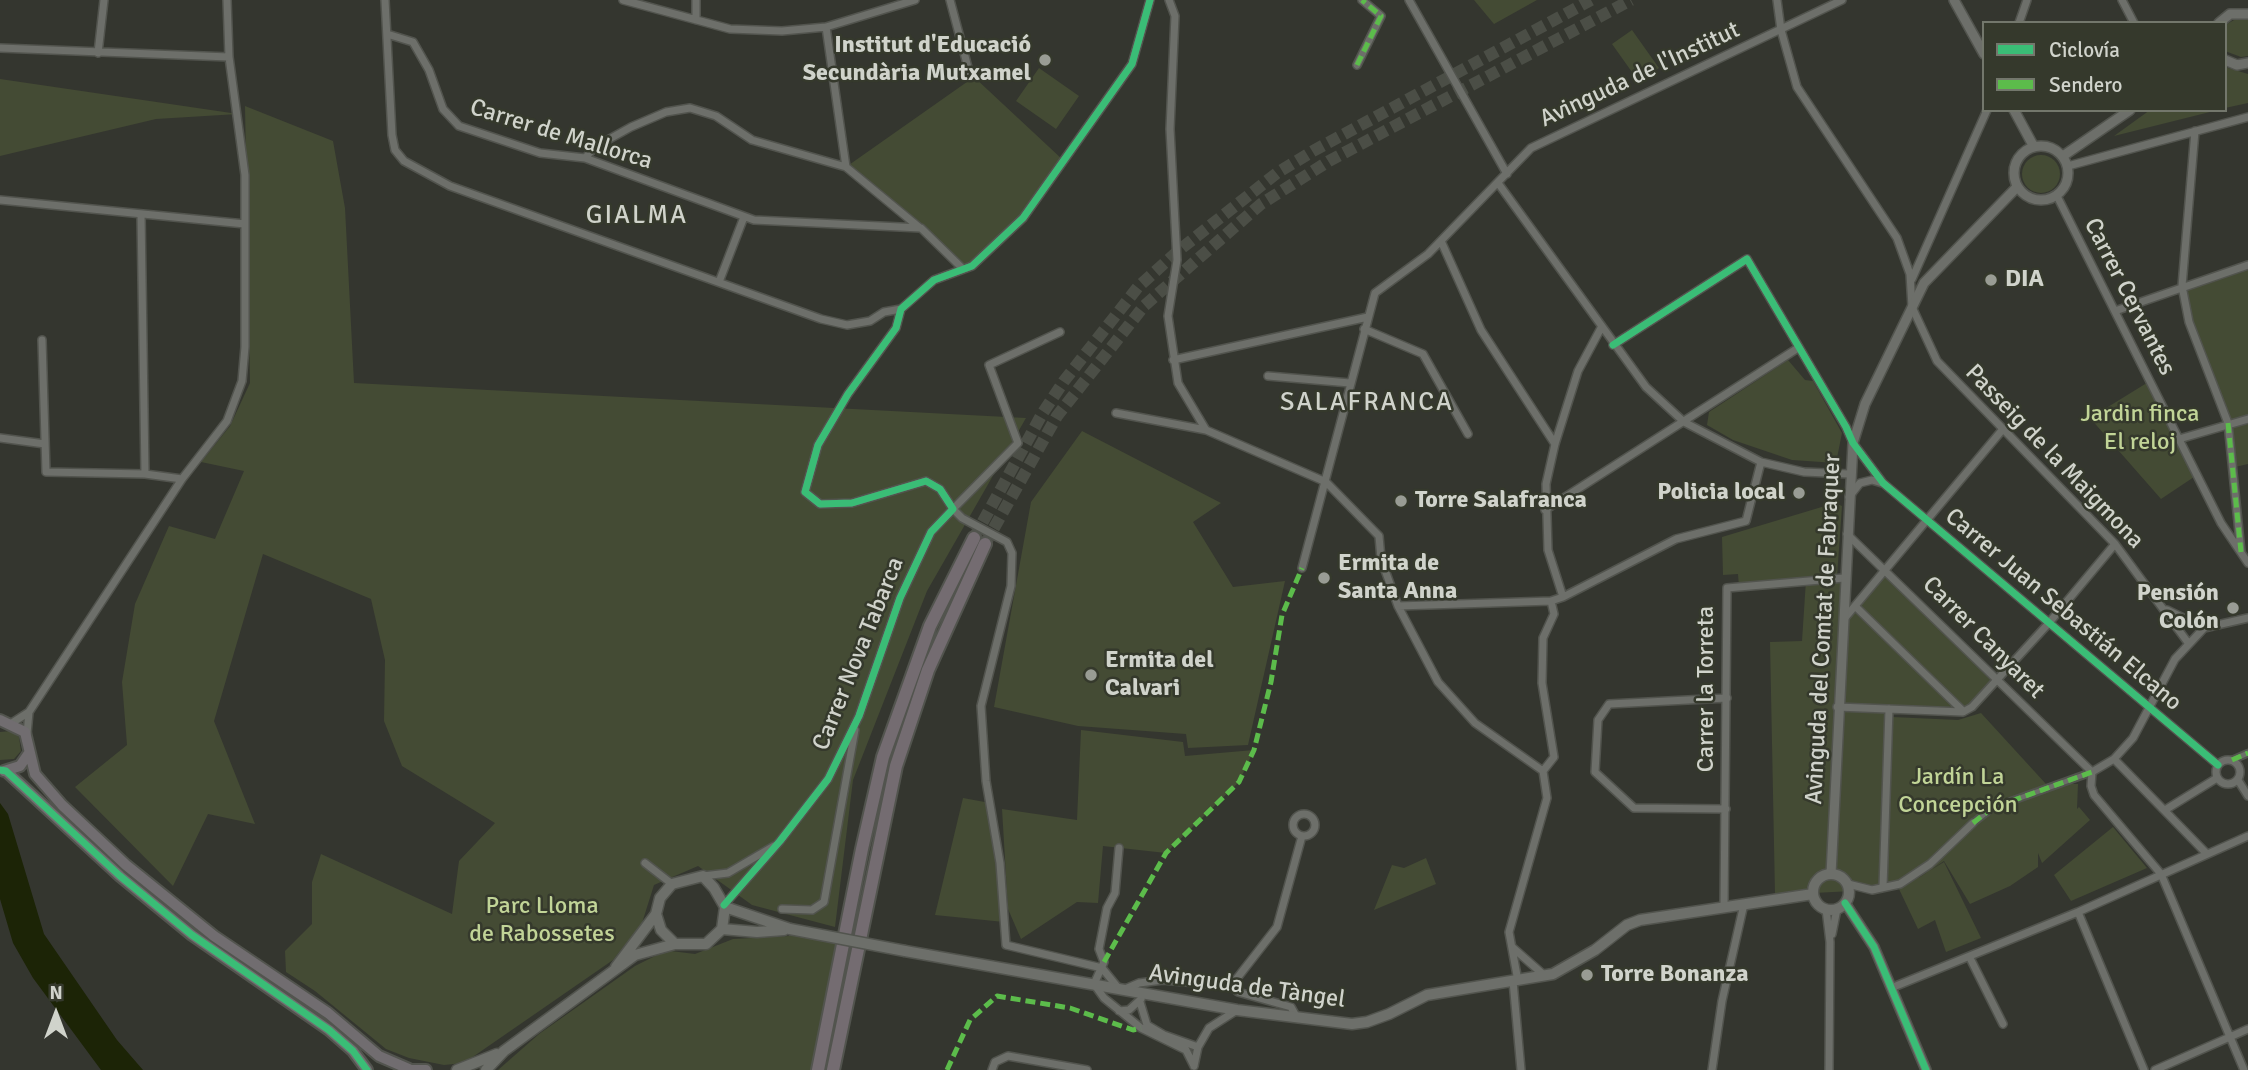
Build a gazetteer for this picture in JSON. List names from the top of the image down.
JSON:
{
  "streets": {
    "main road": ["Avinguda de Tàngel"],
    "street": [
      "Avinguda de l'Institut",
      "Carrer de Mallorca",
      "Carrer Cervantes",
      "Passeig de la Maigmona",
      "Carrer Juan Sebastián Elcano",
      "Avinguda del Comtat de Fabraquer",
      "Carrer Canyaret",
      "Carrer Nova Tabarca",
      "Carrer la Torreta"
    ]
  },
  "crossings": [
    ["Avinguda de l'Institut", "Passeig de la Maigmona"],
    ["Carrer Cervantes", "Avinguda del Comtat de Fabraquer"],
    ["Passeig de la Maigmona", "Avinguda del Comtat de Fabraquer"],
    ["Carrer Juan Sebastián Elcano", "Avinguda del Comtat de Fabraquer"],
    ["Avinguda del Comtat de Fabraquer", "Carrer Canyaret"],
    ["Avinguda del Comtat de Fabraquer", "Carrer la Torreta"],
    ["Avinguda del Comtat de Fabraquer", "Avinguda de Tàngel"],
    ["Carrer la Torreta", "Avinguda de Tàngel"]
  ],
  "districts": ["GIALMA", "SALAFRANCA"],
  "parks": ["Jardin finca El reloj", "Jardín La Concepción", "Parc Lloma de Rabossetes"],
  "places": [
    "Institut d'Educació Secundària Mutxamel",
    "DIA",
    "Policia local",
    "Torre Salafranca",
    "Ermita de Santa Anna",
    "Pensión Colón",
    "Ermita del Calvari",
    "Torre Bonanza"
  ],
  "legend": ["Ciclovía", "Sendero"],
  "north": "top"
}
